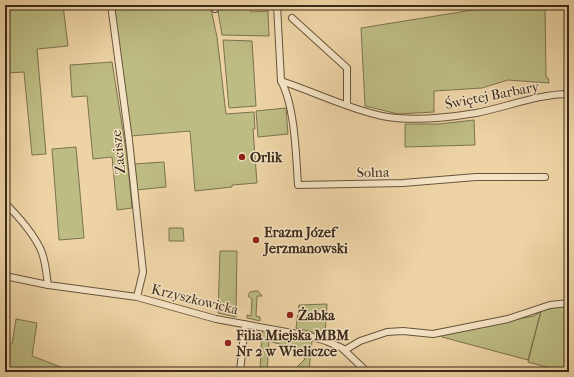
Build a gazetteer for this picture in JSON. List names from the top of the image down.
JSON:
{
  "streets": {
    "street": [
      "Świętej Barbary",
      "Zacisze",
      "Solna",
      "Krzyszkowicka"
    ]
  },
  "crossings": [
    ["Świętej Barbary", "Solna"],
    ["Zacisze", "Krzyszkowicka"]
  ],
  "places": [
    "Orlik",
    "Erazm Józef Jerzmanowski",
    "Żabka",
    "Filia Miejska MBM Nr 2 w Wieliczce"
  ]
}
